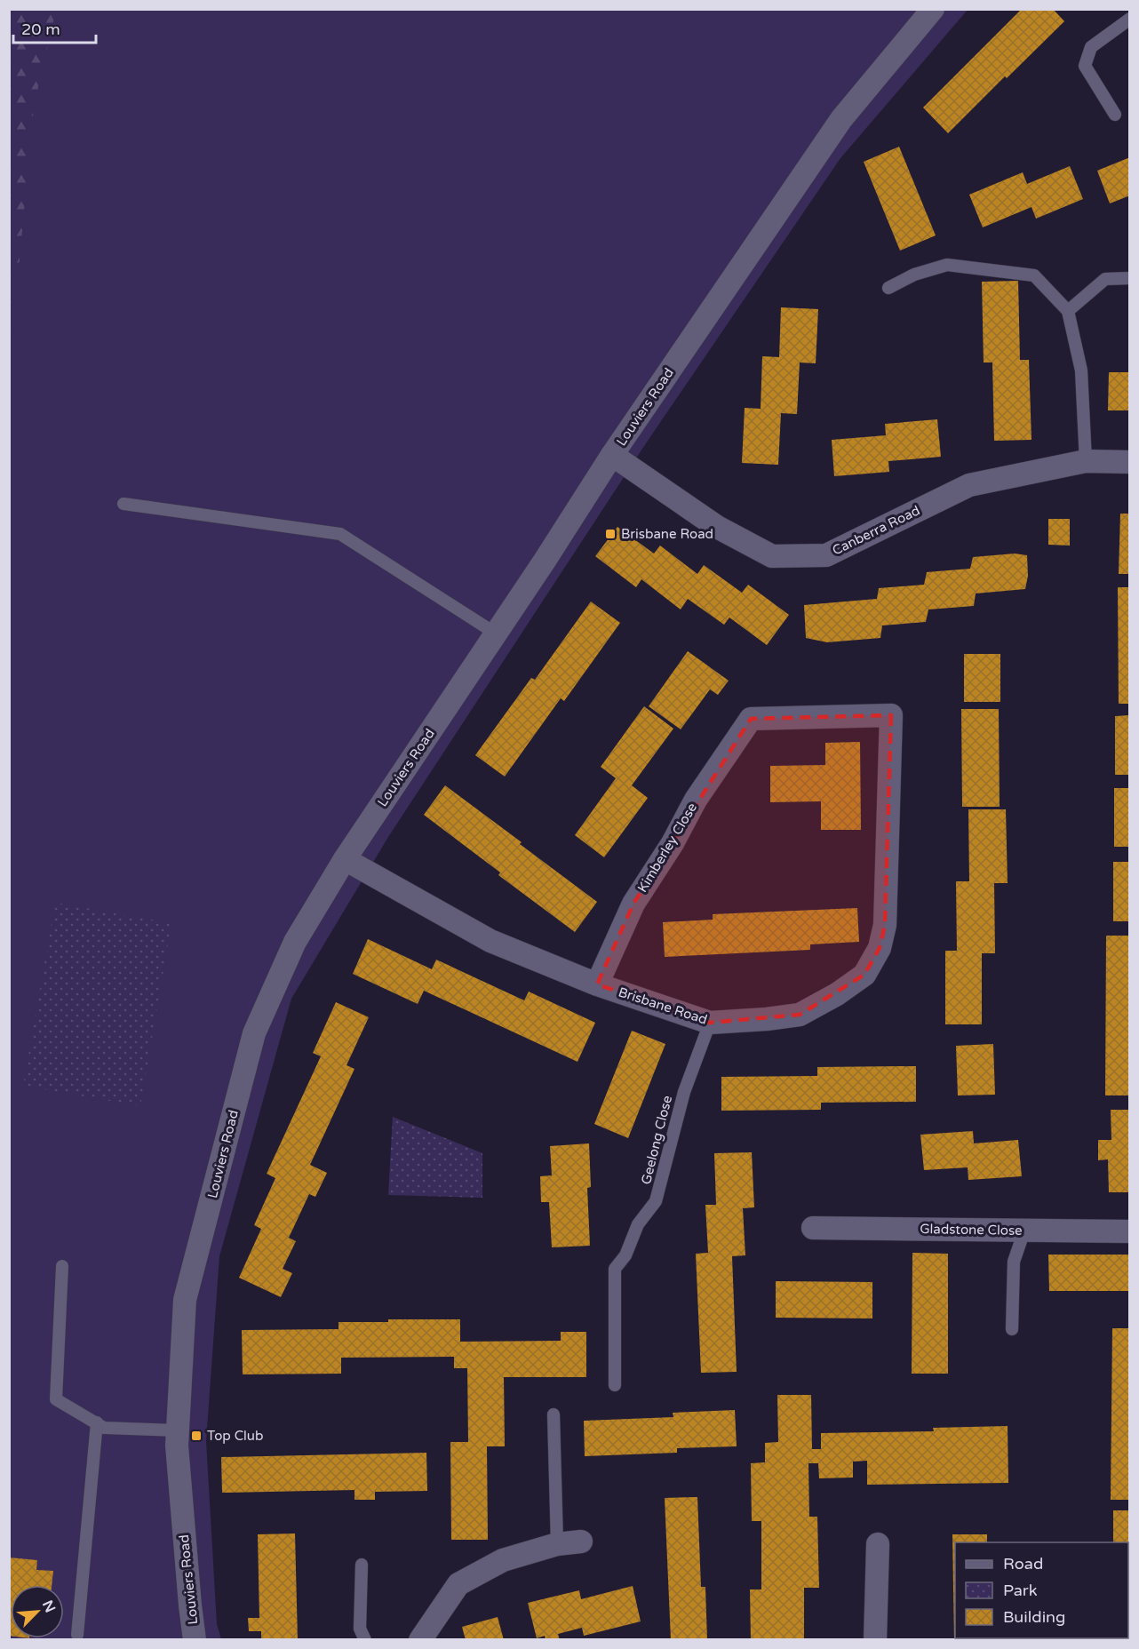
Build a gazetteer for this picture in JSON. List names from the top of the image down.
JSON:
{
  "streets": {
    "street": [
      "Louviers Road",
      "Canberra Road",
      "Kimberley Close",
      "Brisbane Road",
      "Gladstone Close"
    ],
    "lane": ["Geelong Close"]
  },
  "crossings": [
    ["Louviers Road", "Canberra Road"],
    ["Louviers Road", "Brisbane Road"],
    ["Kimberley Close", "Brisbane Road"],
    ["Brisbane Road", "Geelong Close"]
  ],
  "places": {
    "transit": ["Brisbane Road", "Top Club"]
  },
  "legend": ["Road", "Park", "Building"],
  "scale_bar": "20 m",
  "north": "top right"
}
